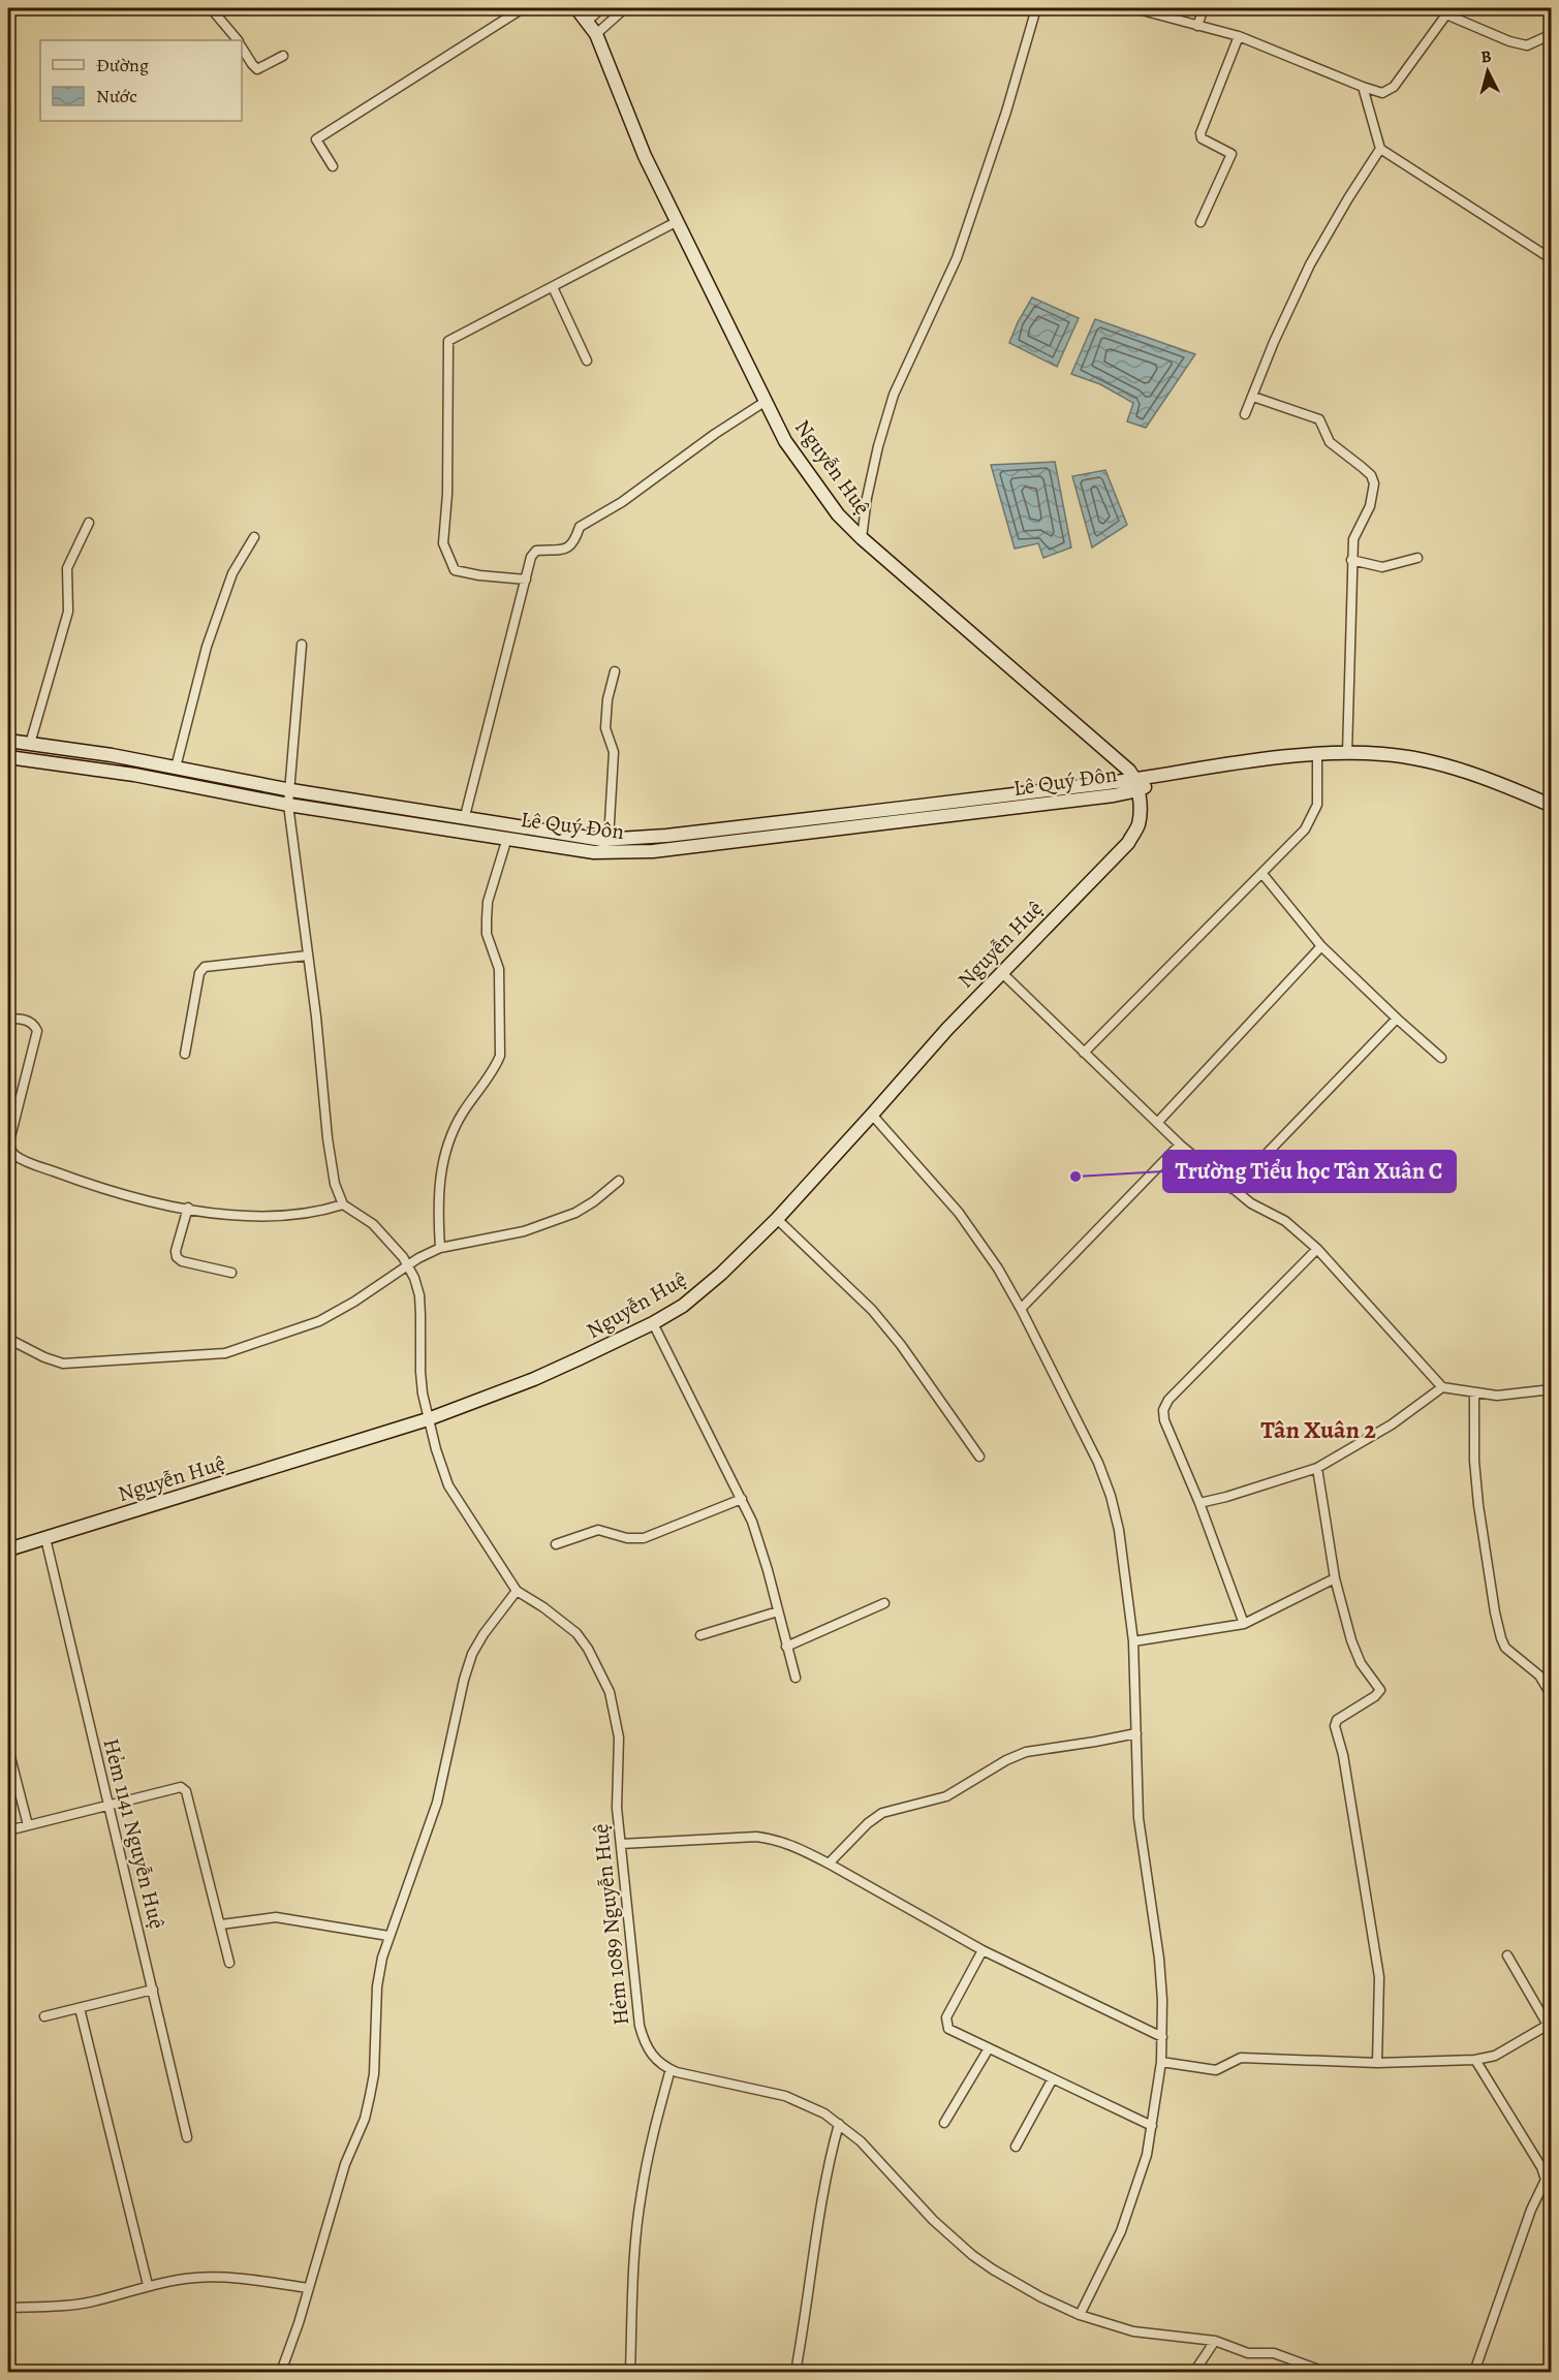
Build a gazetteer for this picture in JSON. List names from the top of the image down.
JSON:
{
  "streets": {
    "main road": ["Nguyễn Huệ", "Lê Quý Đôn"],
    "street": ["Hẻm 1141 Nguyễn Huệ", "Hẻm 1089 Nguyễn Huệ"]
  },
  "crossings": [
    ["Nguyễn Huệ", "Lê Quý Đôn"],
    ["Nguyễn Huệ", "Hẻm 1141 Nguyễn Huệ"],
    ["Nguyễn Huệ", "Hẻm 1089 Nguyễn Huệ"]
  ],
  "districts": ["Tân Xuân 2"],
  "places": ["Trường Tiểu học Tân Xuân C"],
  "legend": ["Đường", "Nước"],
  "north": "top"
}
